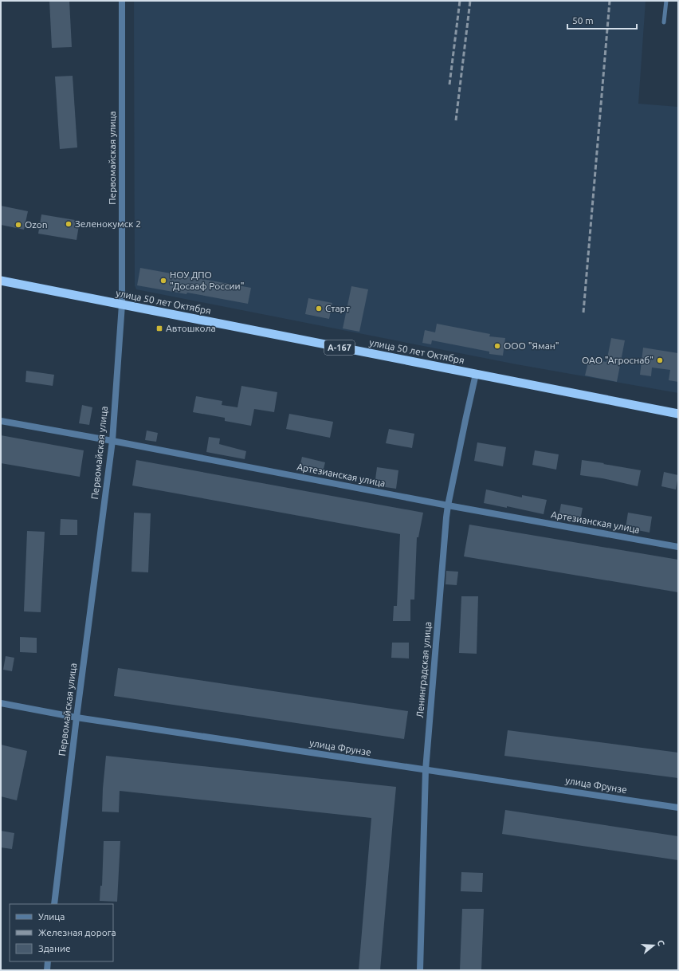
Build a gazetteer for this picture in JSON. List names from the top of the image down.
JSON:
{
  "streets": {
    "highway": ["улица 50 лет Октября", "А-167"],
    "street": [
      "Первомайская улица",
      "Артезианская улица",
      "Ленинградская улица",
      "улица Фрунзе"
    ]
  },
  "crossings": [
    ["Первомайская улица", "улица 50 лет Октября"],
    ["Первомайская улица", "Артезианская улица"],
    ["Первомайская улица", "улица Фрунзе"],
    ["улица 50 лет Октября", "Ленинградская улица"],
    ["Артезианская улица", "Ленинградская улица"],
    ["Ленинградская улица", "улица Фрунзе"]
  ],
  "places": {
    "other": [
      "Зеленокумск 2",
      "Ozon",
      "НОУ ДПО \"Досааф России\"",
      "Старт",
      "ООО \"Яман\"",
      "ОАО \"Агроснаб\""
    ],
    "transit": ["Автошкола"]
  },
  "legend": ["Улица", "Железная дорога", "Здание"],
  "scale_bar": "50 m",
  "north": "right"
}
